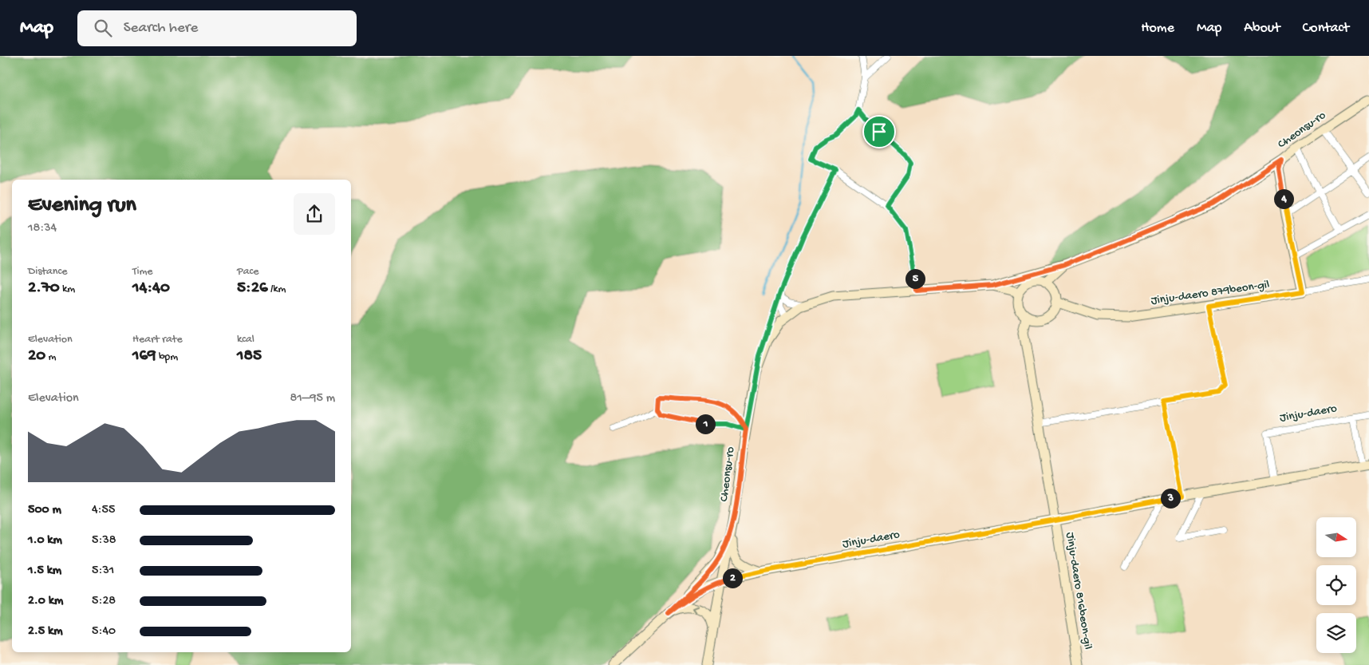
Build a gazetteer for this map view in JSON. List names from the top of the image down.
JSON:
{
  "streets": {
    "street": [
      "Cheonsu-ro",
      "Jinju-daero 879beon-gil",
      "Jinju-daero",
      "Jinju-daero 816beon-gil"
    ]
  },
  "crossings": [
    ["Cheonsu-ro", "Jinju-daero 879beon-gil"],
    ["Cheonsu-ro", "Jinju-daero"],
    ["Cheonsu-ro", "Jinju-daero 816beon-gil"],
    ["Jinju-daero 879beon-gil", "Jinju-daero 816beon-gil"],
    ["Jinju-daero", "Jinju-daero 816beon-gil"]
  ],
  "north": "right",
  "page": {
    "header": "Map",
    "search": "Search here",
    "nav": [
      "Home",
      "Map",
      "About",
      "Contact"
    ],
    "heading": ["Evening run", "18:34"],
    "pins": [
      "4",
      "5",
      "1",
      "3",
      "2"
    ],
    "stats": [
      ["Distance", "2.70 km"],
      ["Time", "14:40"],
      ["Pace", "5:26 /km"],
      ["Elevation", "20 m"],
      ["Heart rate", "169 bpm"],
      ["kcal", "185"]
    ],
    "chart": ["Elevation", "81–95 m"],
    "list": [
      {
        "name": "500 m",
        "note": "4:55"
      },
      {
        "name": "1.0 km",
        "note": "5:38"
      },
      {
        "name": "1.5 km",
        "note": "5:31"
      },
      {
        "name": "2.0 km",
        "note": "5:28"
      },
      {
        "name": "2.5 km",
        "note": "5:40"
      }
    ]
  }
}
